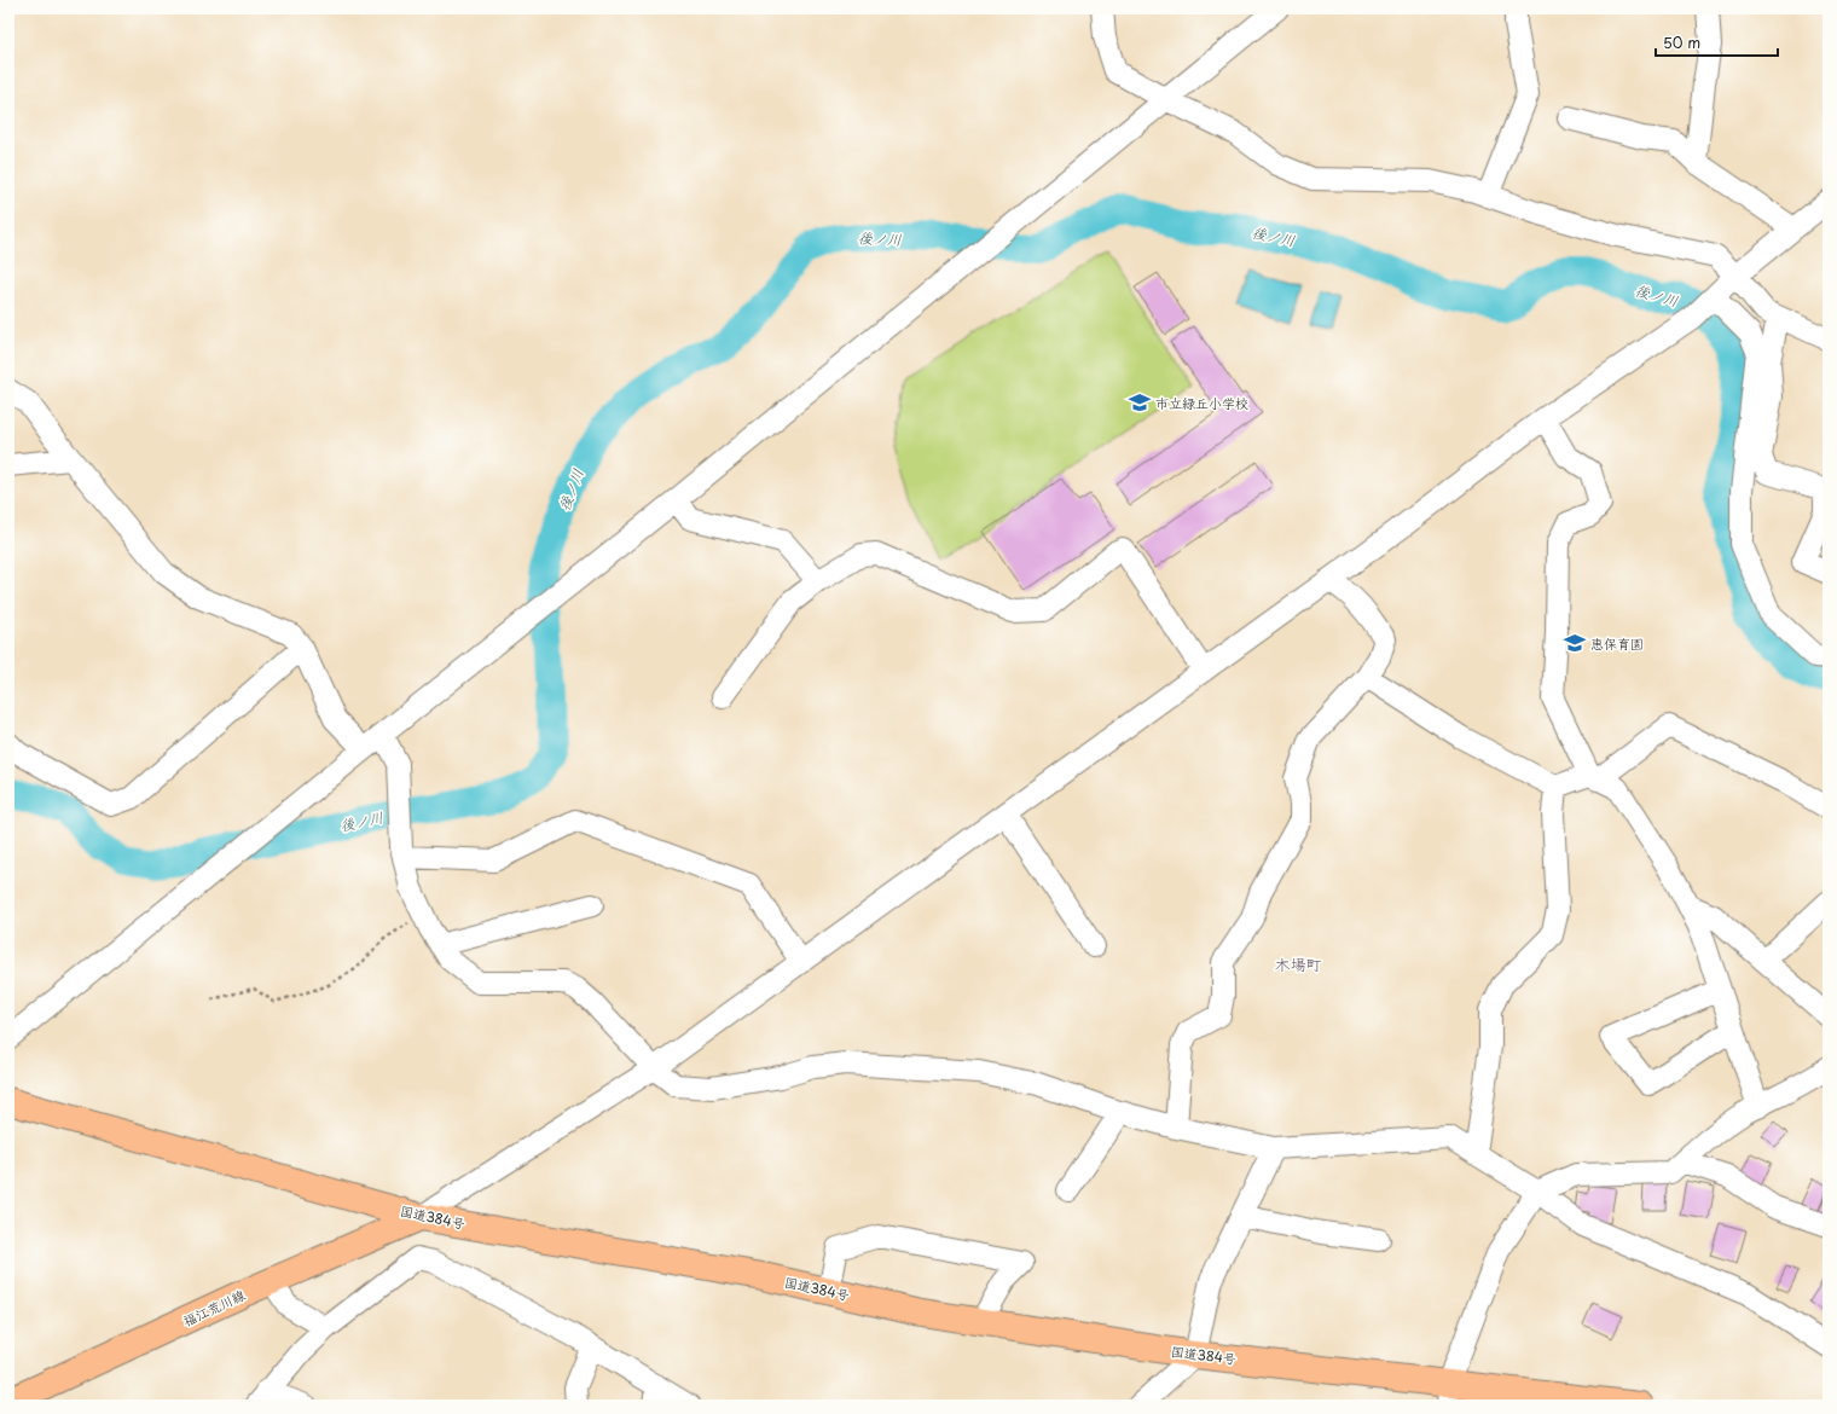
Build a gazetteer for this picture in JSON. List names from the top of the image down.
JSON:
{
  "streets": {
    "main road": ["国道384号", "福江荒川線"]
  },
  "crossings": [
    ["国道384号", "福江荒川線"]
  ],
  "districts": ["木場町"],
  "water": ["後ノ川"],
  "places": {
    "school or university": ["市立緑丘小学校", "恵保育園"]
  },
  "scale_bar": "50 m"
}
